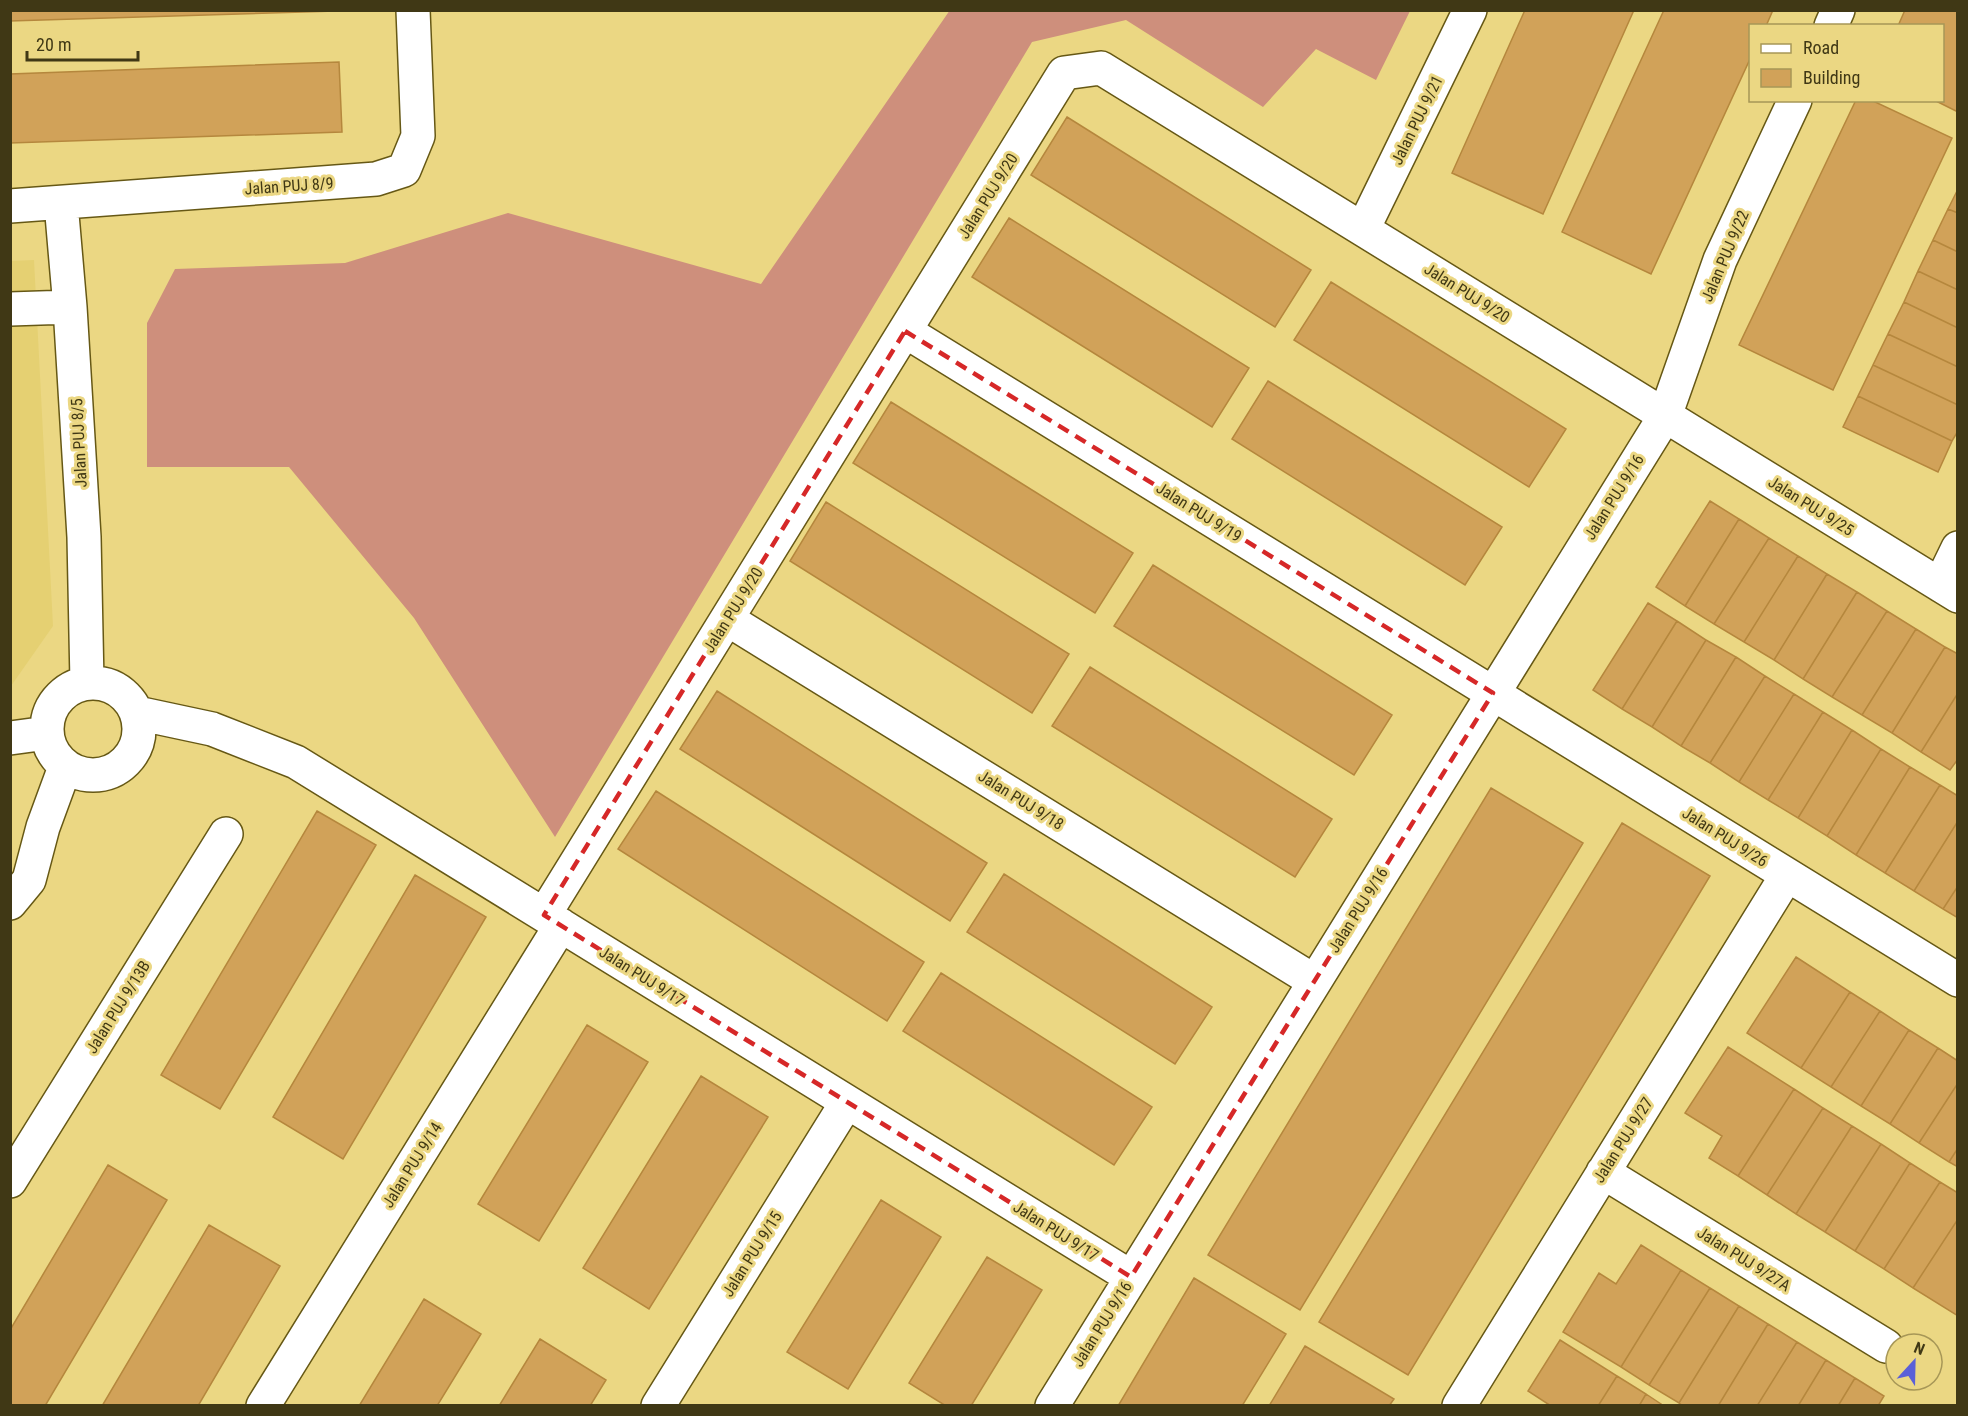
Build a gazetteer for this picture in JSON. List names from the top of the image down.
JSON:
{
  "streets": {
    "street": [
      "Jalan PUJ 9/21",
      "Jalan PUJ 8/9",
      "Jalan PUJ 9/20",
      "Jalan PUJ 9/22",
      "Jalan PUJ 8/5",
      "Jalan PUJ 9/16",
      "Jalan PUJ 9/25",
      "Jalan PUJ 9/19",
      "Jalan PUJ 9/18",
      "Jalan PUJ 9/26",
      "Jalan PUJ 9/17",
      "Jalan PUJ 9/13B",
      "Jalan PUJ 9/27",
      "Jalan PUJ 9/14",
      "Jalan PUJ 9/15",
      "Jalan PUJ 9/27A"
    ]
  },
  "crossings": [
    ["Jalan PUJ 9/21", "Jalan PUJ 9/20"],
    ["Jalan PUJ 8/9", "Jalan PUJ 8/5"],
    ["Jalan PUJ 9/20", "Jalan PUJ 9/22"],
    ["Jalan PUJ 9/20", "Jalan PUJ 9/16"],
    ["Jalan PUJ 9/20", "Jalan PUJ 9/25"],
    ["Jalan PUJ 9/20", "Jalan PUJ 9/19"],
    ["Jalan PUJ 9/20", "Jalan PUJ 9/18"],
    ["Jalan PUJ 9/20", "Jalan PUJ 9/17"],
    ["Jalan PUJ 9/20", "Jalan PUJ 9/14"],
    ["Jalan PUJ 9/22", "Jalan PUJ 9/16"],
    ["Jalan PUJ 9/22", "Jalan PUJ 9/25"],
    ["Jalan PUJ 8/5", "Jalan PUJ 9/17"],
    ["Jalan PUJ 9/16", "Jalan PUJ 9/25"],
    ["Jalan PUJ 9/16", "Jalan PUJ 9/19"],
    ["Jalan PUJ 9/16", "Jalan PUJ 9/18"],
    ["Jalan PUJ 9/16", "Jalan PUJ 9/26"],
    ["Jalan PUJ 9/16", "Jalan PUJ 9/17"],
    ["Jalan PUJ 9/19", "Jalan PUJ 9/26"],
    ["Jalan PUJ 9/26", "Jalan PUJ 9/27"],
    ["Jalan PUJ 9/17", "Jalan PUJ 9/14"],
    ["Jalan PUJ 9/17", "Jalan PUJ 9/15"],
    ["Jalan PUJ 9/27", "Jalan PUJ 9/27A"]
  ],
  "legend": ["Road", "Building"],
  "scale_bar": "20 m",
  "north": "top"
}
